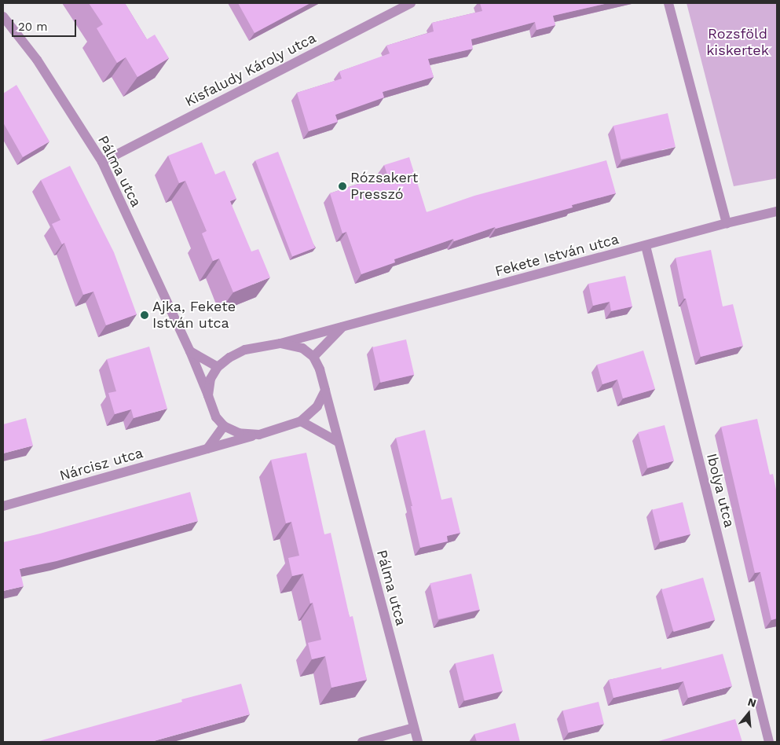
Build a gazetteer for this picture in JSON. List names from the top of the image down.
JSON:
{
  "streets": {
    "street": [
      "Kisfaludy Károly utca",
      "Pálma utca",
      "Fekete István utca",
      "Nárcisz utca",
      "Ibolya utca"
    ]
  },
  "crossings": [
    ["Kisfaludy Károly utca", "Pálma utca"],
    ["Pálma utca", "Fekete István utca"],
    ["Pálma utca", "Nárcisz utca"],
    ["Fekete István utca", "Nárcisz utca"],
    ["Fekete István utca", "Ibolya utca"]
  ],
  "parks": ["Rozsföld kiskertek"],
  "places": ["Rózsakert Presszó", "Ajka, Fekete István utca"],
  "scale_bar": "20 m",
  "north": "top"
}
